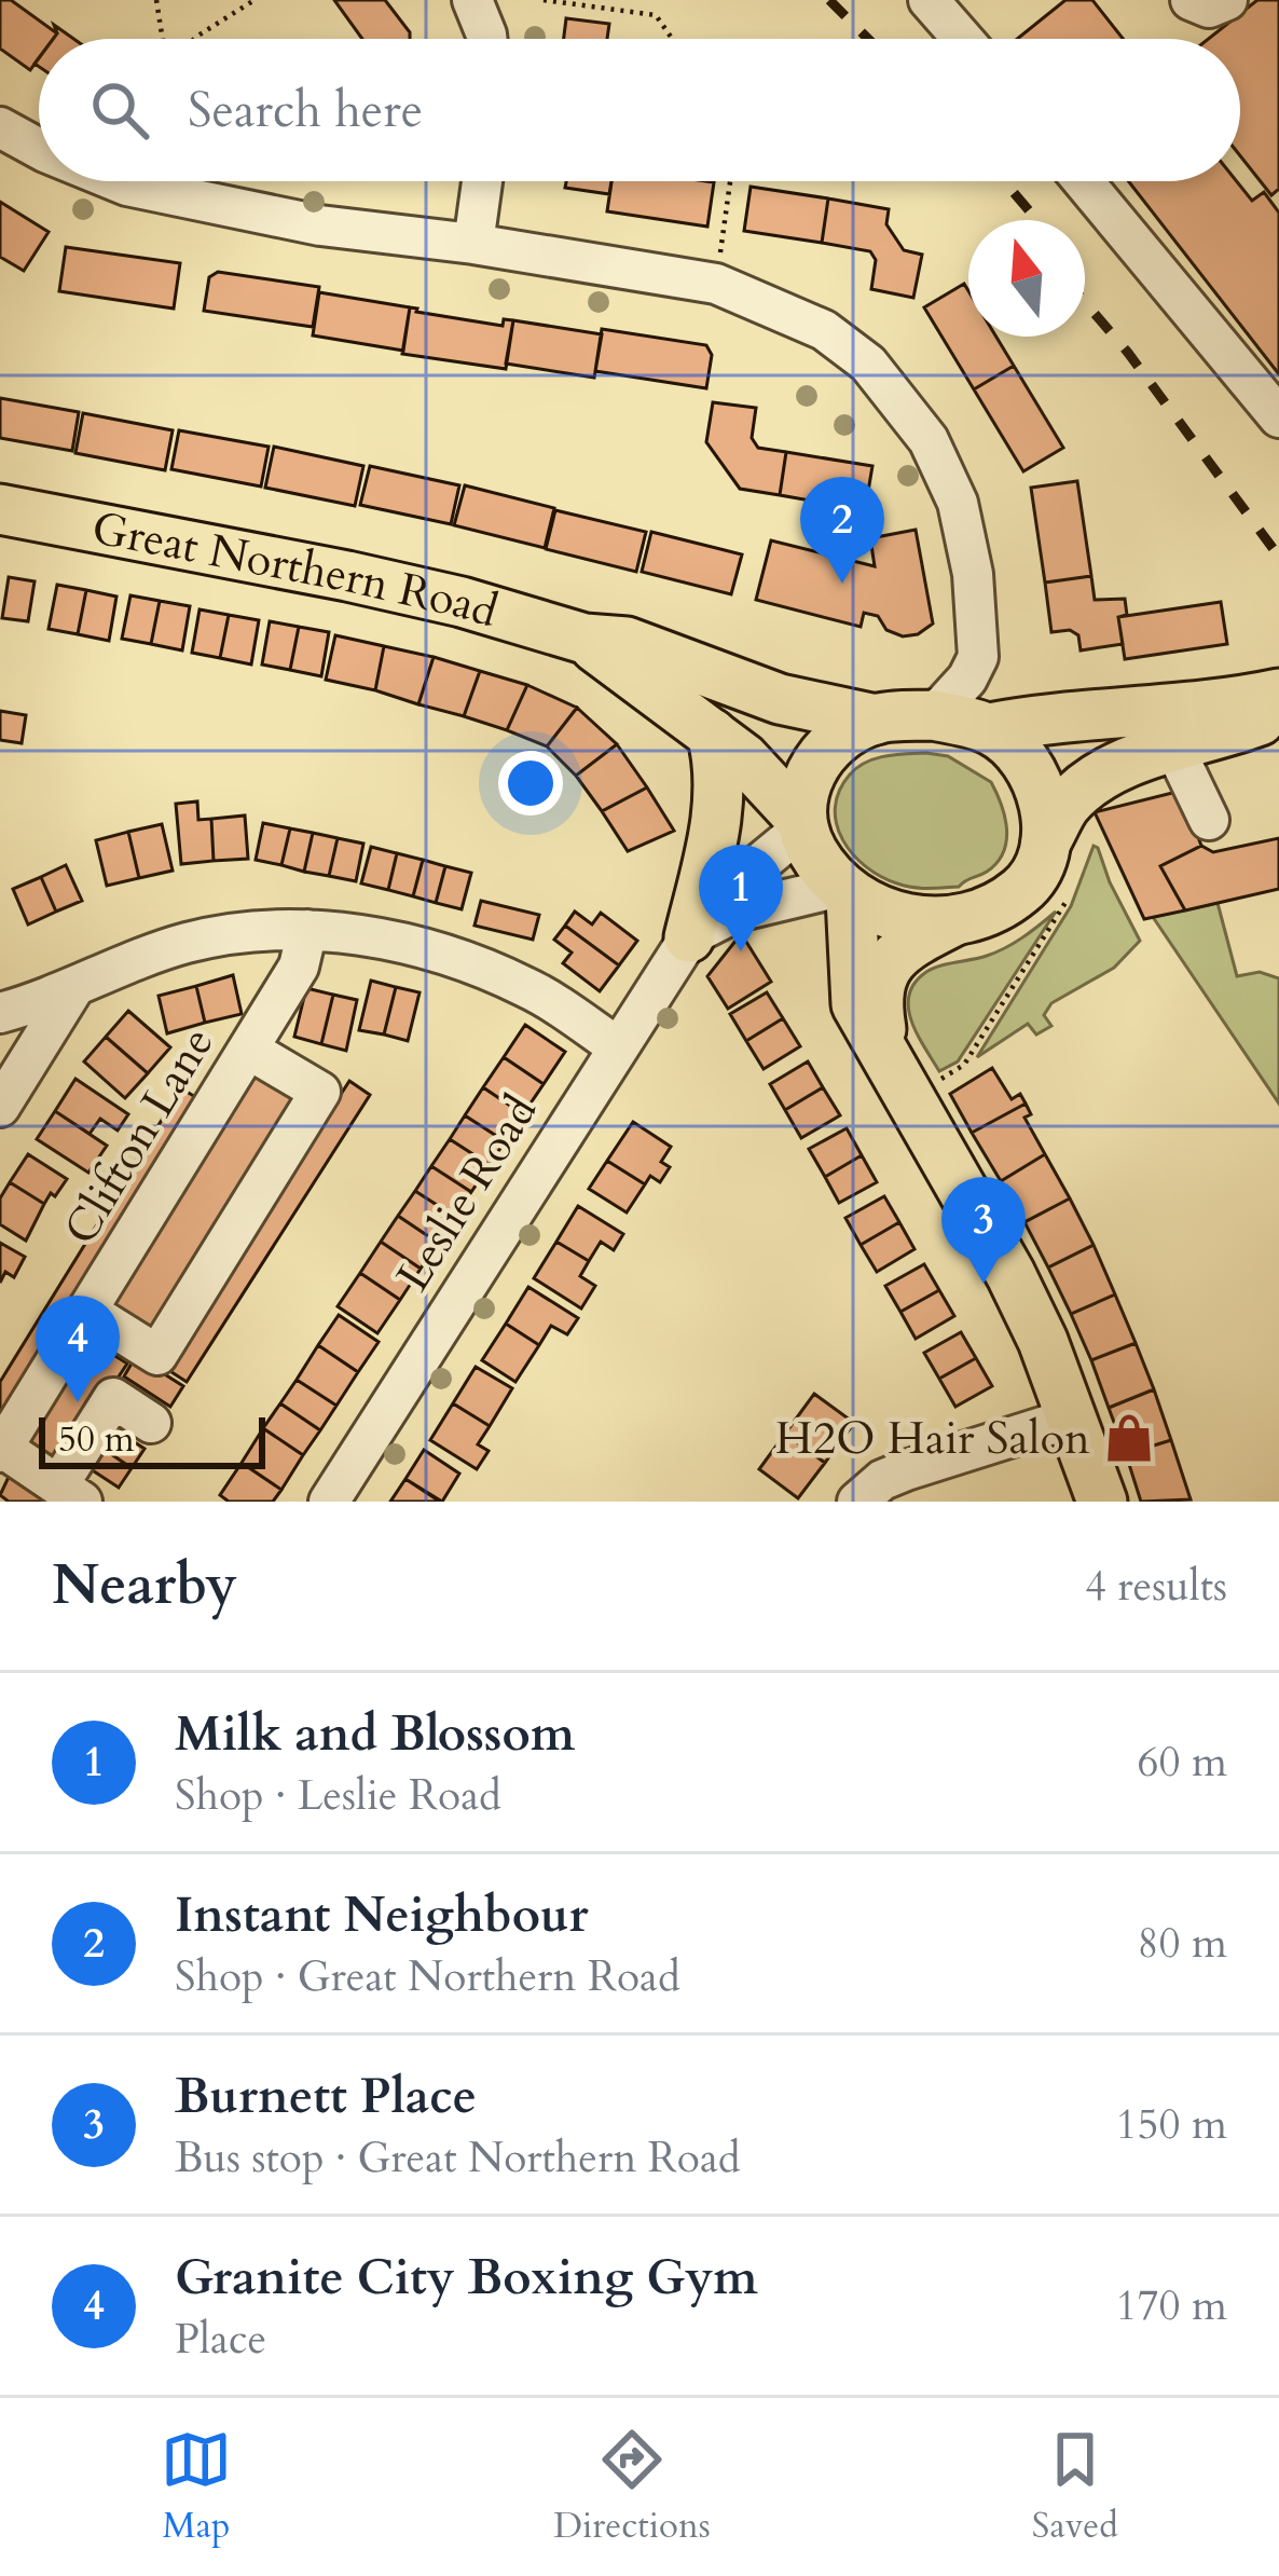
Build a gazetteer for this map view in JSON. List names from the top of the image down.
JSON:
{
  "streets": {
    "main road": ["Great Northern Road"],
    "street": ["Clifton Lane", "Leslie Road"]
  },
  "crossings": [
    ["Great Northern Road", "Leslie Road"]
  ],
  "places": {
    "shop": ["H2O Hair Salon"]
  },
  "scale_bar": "50 m",
  "north": "top",
  "page": {
    "search": "Search here",
    "pins": [
      "2",
      "1",
      "3",
      "4"
    ],
    "scale": "50 m",
    "heading": ["Nearby", "4 results"],
    "list": [
      {
        "mark": "1",
        "name": "Milk and Blossom",
        "note": "Shop · Leslie Road",
        "value": "60 m"
      },
      {
        "mark": "2",
        "name": "Instant Neighbour",
        "note": "Shop · Great Northern Road",
        "value": "80 m"
      },
      {
        "mark": "3",
        "name": "Burnett Place",
        "note": "Bus stop · Great Northern Road",
        "value": "150 m"
      },
      {
        "mark": "4",
        "name": "Granite City Boxing Gym",
        "note": "Place",
        "value": "170 m"
      }
    ],
    "nav": ["Map", "Directions", "Saved"]
  }
}
